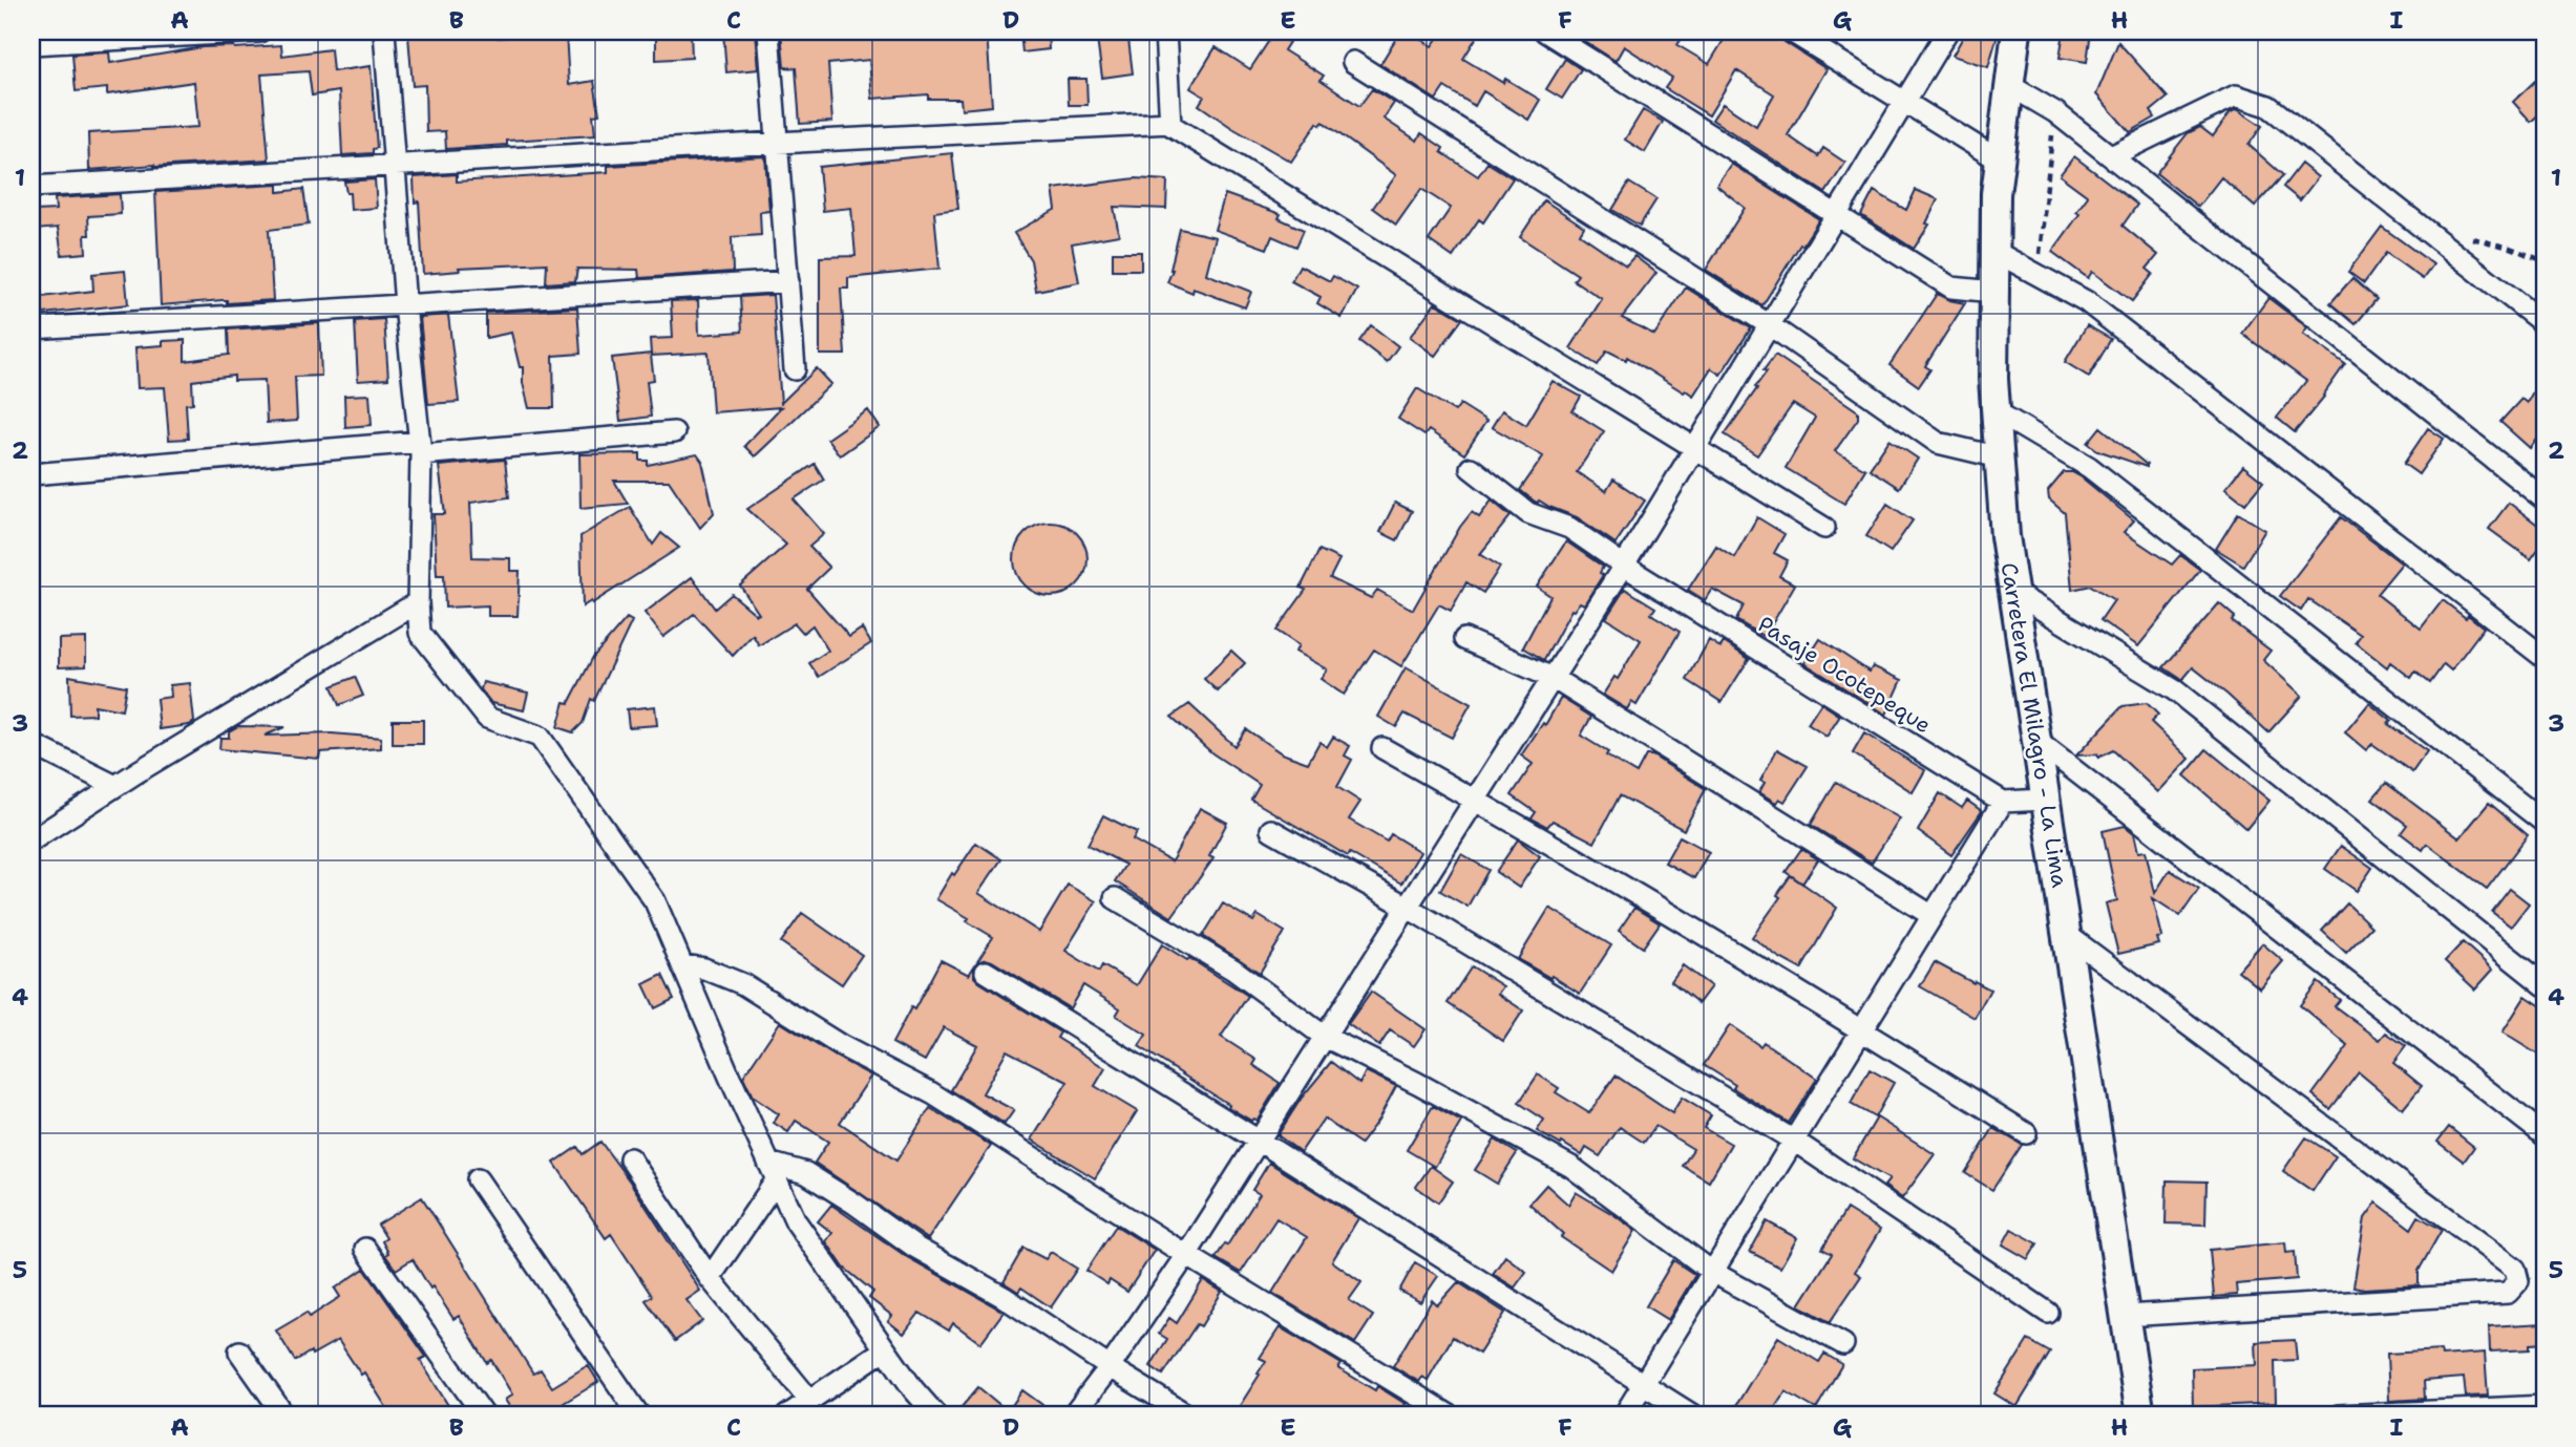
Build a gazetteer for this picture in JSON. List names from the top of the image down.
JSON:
{
  "streets": {
    "main road": ["Carretera El Milagro - La Lima"],
    "street": ["Pasaje Ocotepeque"]
  },
  "grid": {
    "columns": [
      "A",
      "B",
      "C",
      "D",
      "E",
      "F",
      "G",
      "H",
      "I"
    ],
    "rows": [
      "1",
      "2",
      "3",
      "4",
      "5"
    ]
  }
}
